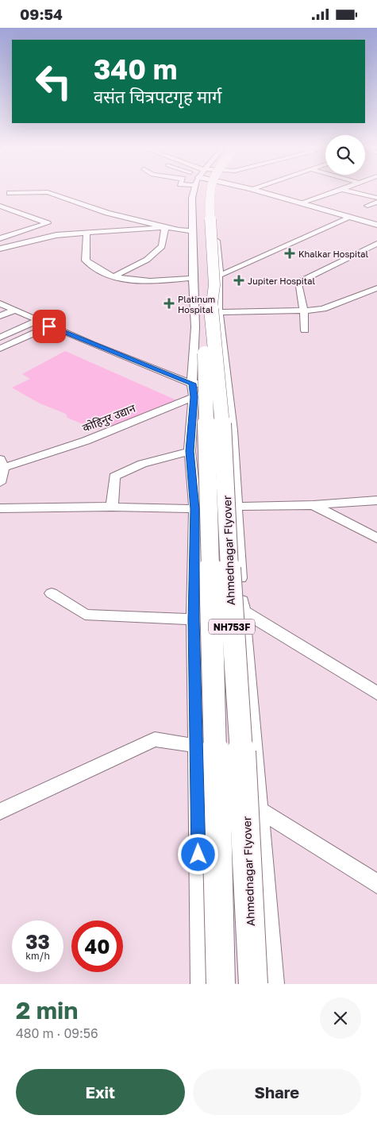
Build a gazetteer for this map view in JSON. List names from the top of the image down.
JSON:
{
  "streets": {
    "highway": ["Ahmednagar Flyover", "NH753F"],
    "street": ["कोहिनुर उद्यान"]
  },
  "places": {
    "health": ["Khalkar Hospital", "Jupiter Hospital", "Platinum Hospital"]
  },
  "page": {
    "status": "09:54",
    "turn": ["340 m", "वसंत चित्रपटगृह मार्ग"],
    "speed": "33 km/h",
    "limit": "40",
    "heading": ["2 min", "480 m · 09:56"],
    "buttons": ["Exit", "Share"]
  }
}
